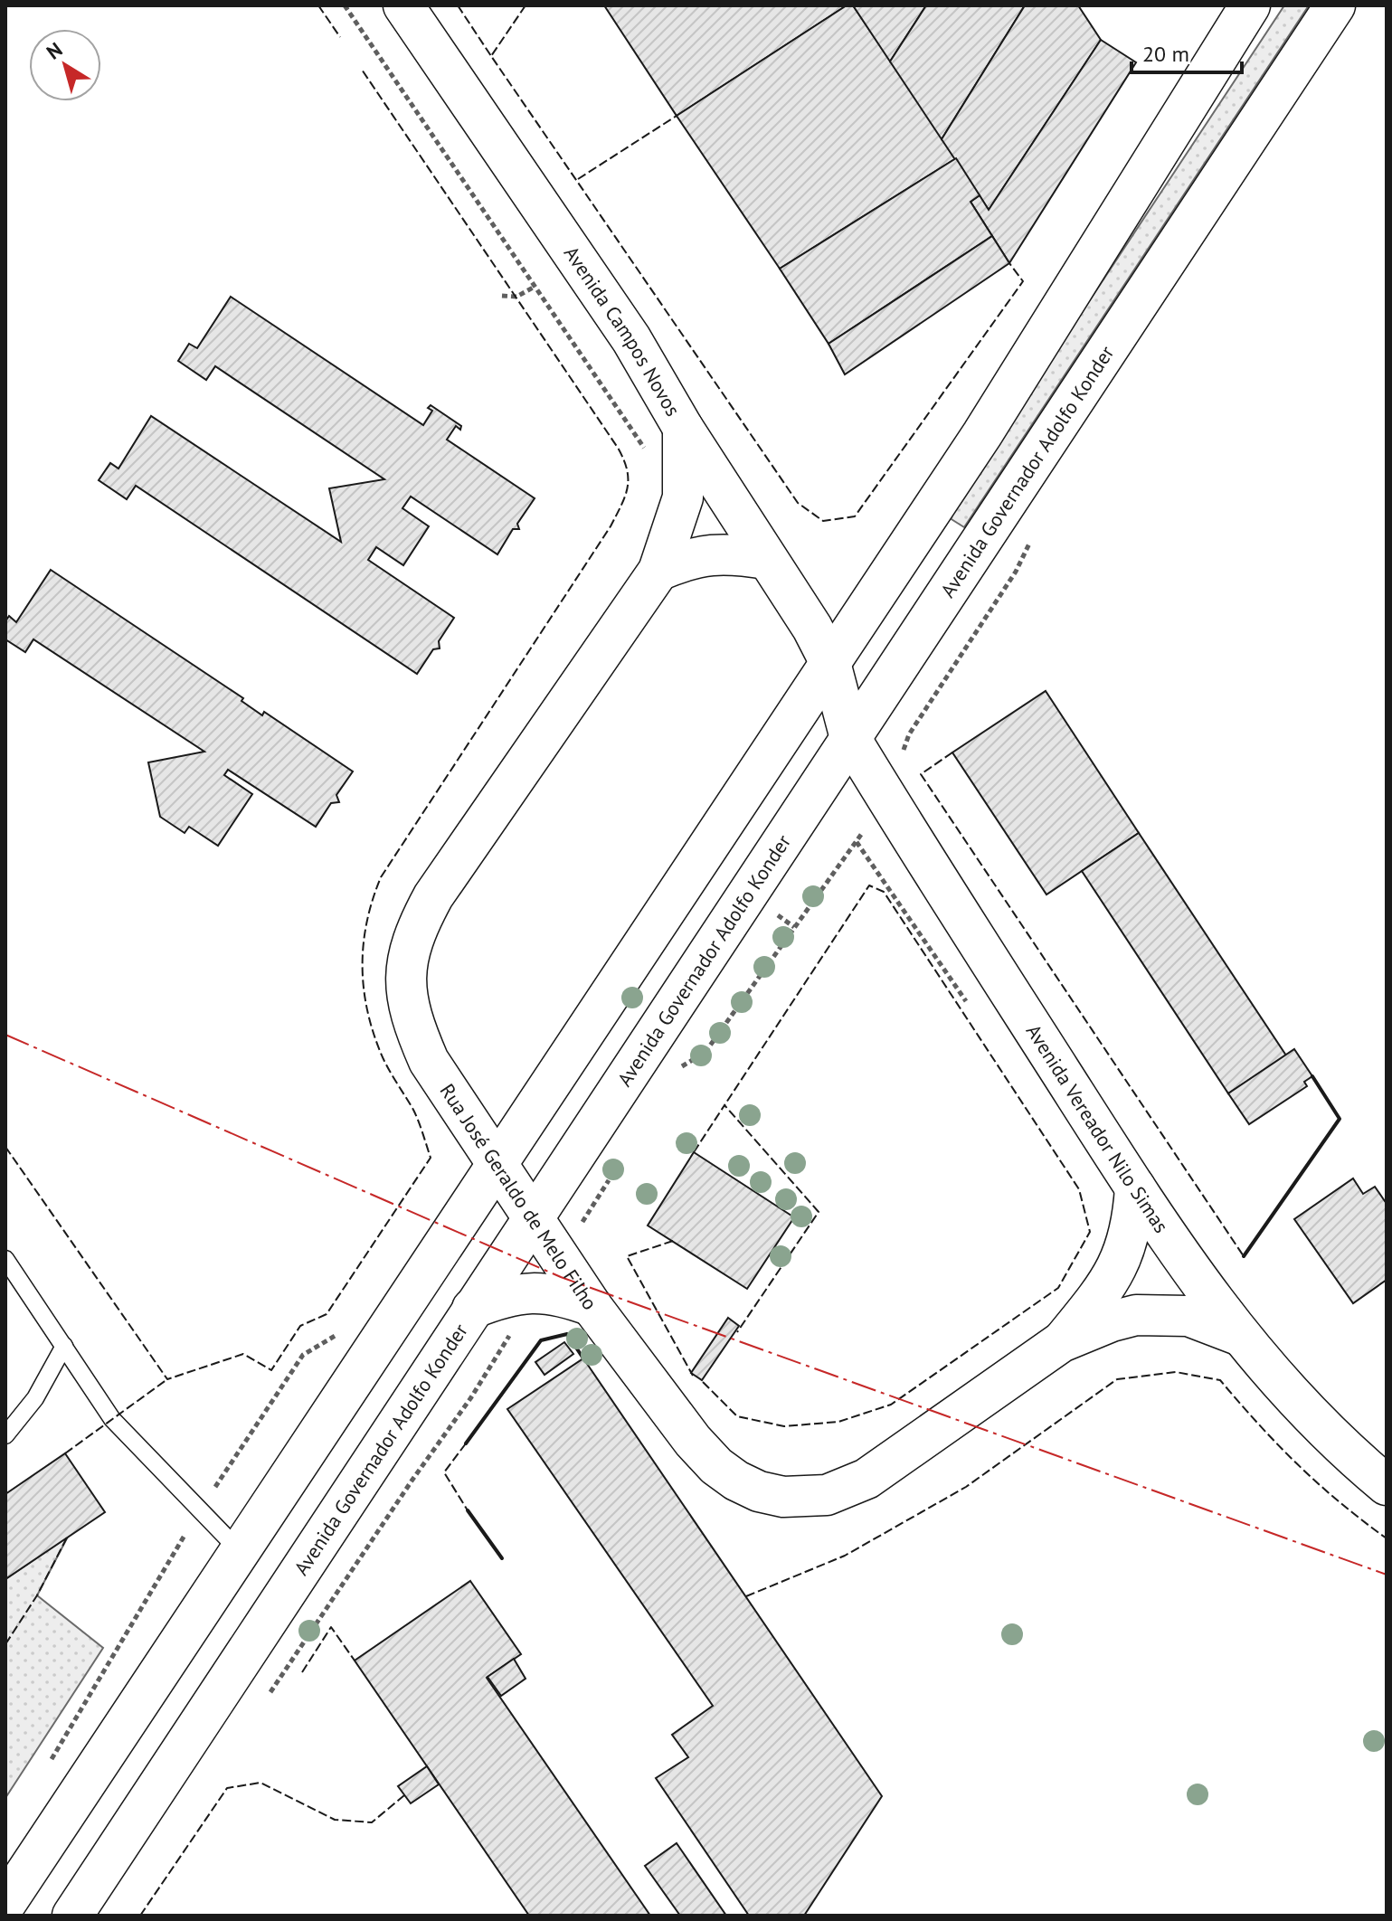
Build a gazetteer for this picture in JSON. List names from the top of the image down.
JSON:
{
  "streets": {
    "main road": [
      "Avenida Campos Novos",
      "Avenida Governador Adolfo Konder",
      "Avenida Vereador Nilo Simas",
      "Rua José Geraldo de Melo Filho"
    ]
  },
  "crossings": [
    ["Avenida Campos Novos", "Avenida Vereador Nilo Simas"],
    ["Avenida Campos Novos", "Rua José Geraldo de Melo Filho"],
    ["Avenida Governador Adolfo Konder", "Avenida Vereador Nilo Simas"],
    ["Avenida Governador Adolfo Konder", "Rua José Geraldo de Melo Filho"],
    ["Avenida Vereador Nilo Simas", "Rua José Geraldo de Melo Filho"]
  ],
  "scale_bar": "20 m",
  "north": "top left"
}
